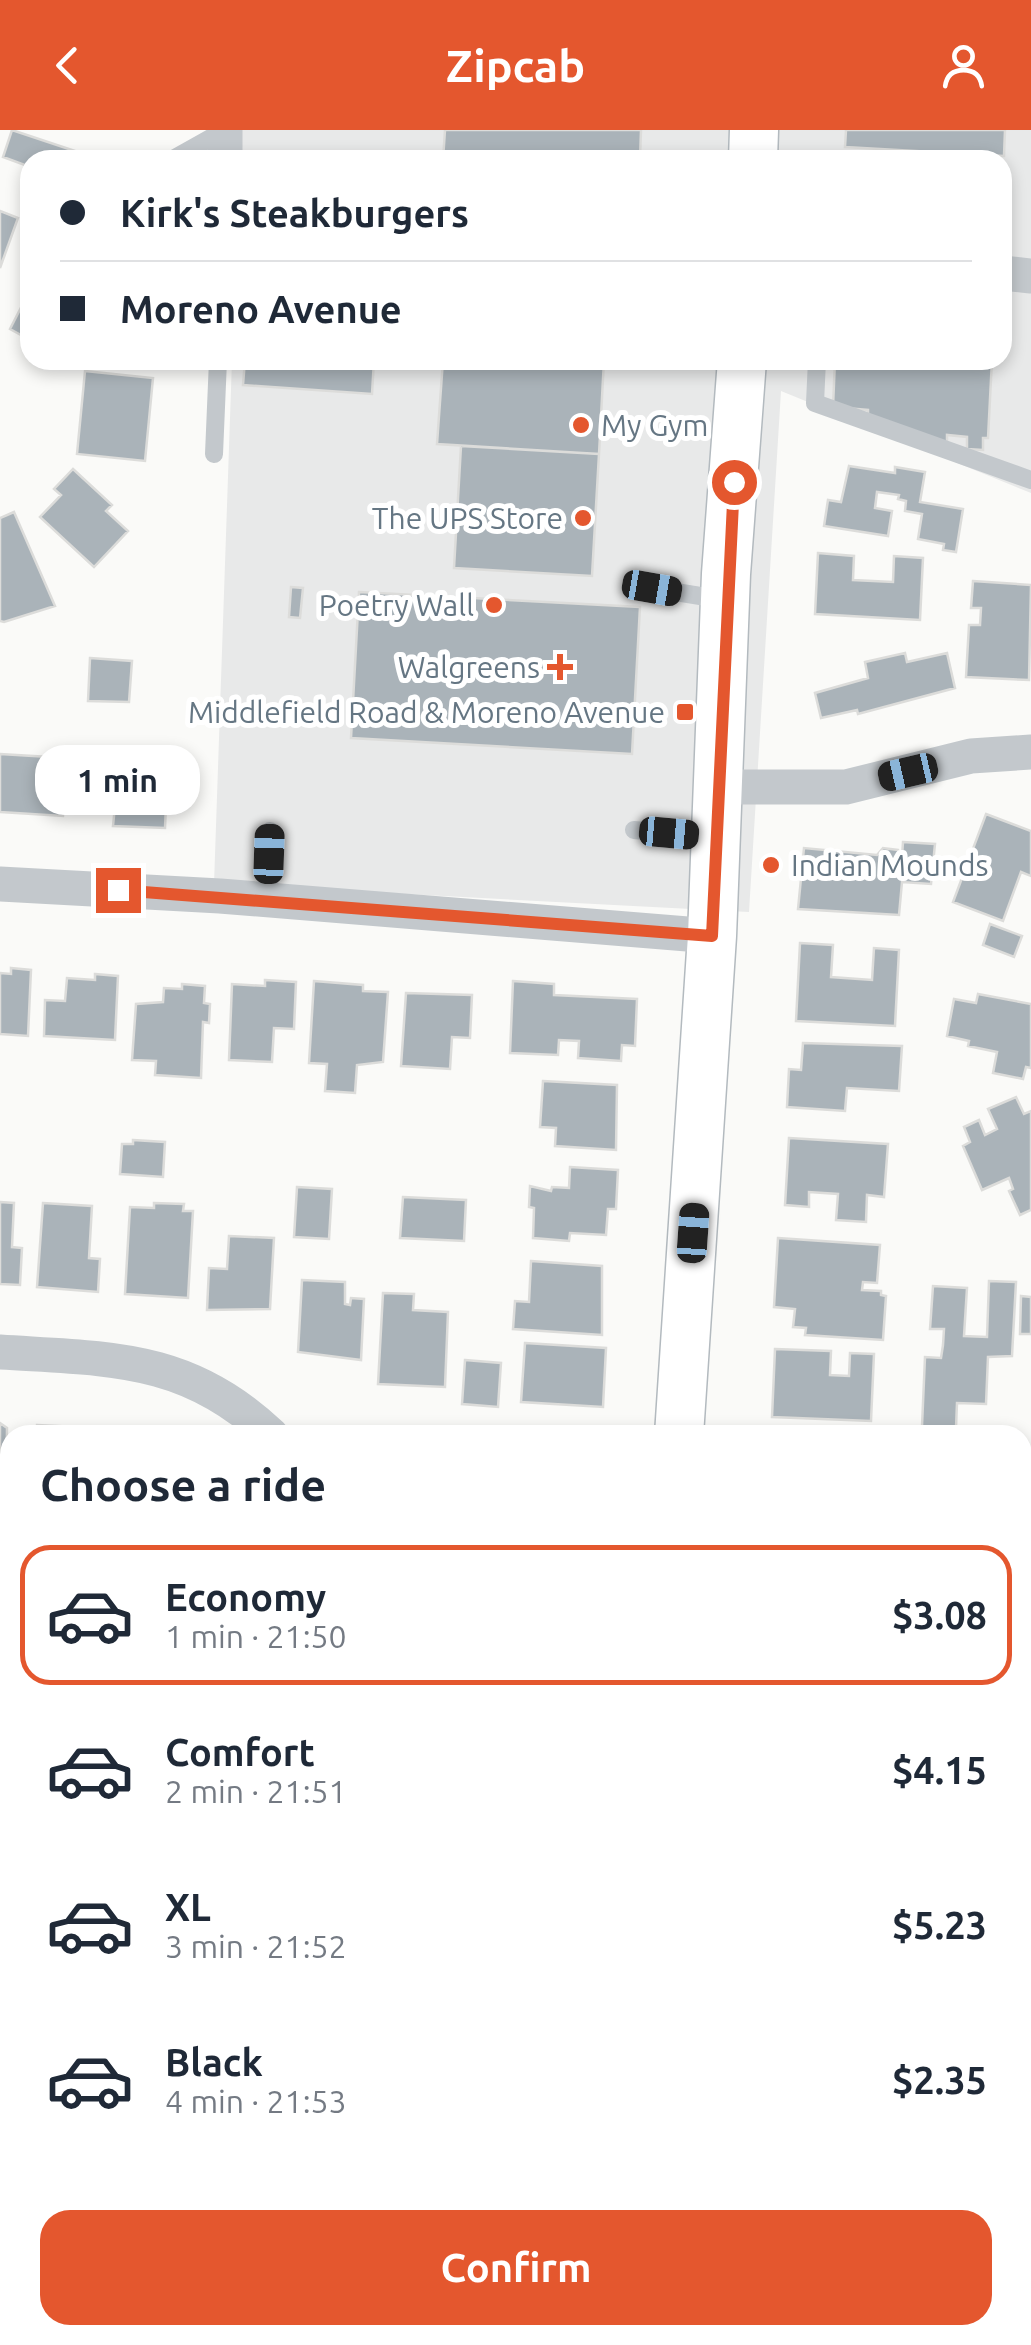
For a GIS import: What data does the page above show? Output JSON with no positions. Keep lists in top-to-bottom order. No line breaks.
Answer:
{"places":{"other":["My Gym","The UPS Store","Poetry Wall","Indian Mounds"],"health":["Walgreens"],"transit":["Middlefield Road & Moreno Avenue"]},"page":{"header":"Zipcab","banner":["Kirk's Steakburgers","Moreno Avenue"],"bubble":"1 min","heading":"Choose a ride","list":[{"name":"Economy","note":"1 min · 21:50","value":"$3.08"},{"name":"Comfort","note":"2 min · 21:51","value":"$4.15"},{"name":"XL","note":"3 min · 21:52","value":"$5.23"},{"name":"Black","note":"4 min · 21:53","value":"$2.35"}],"buttons":"Confirm"}}
